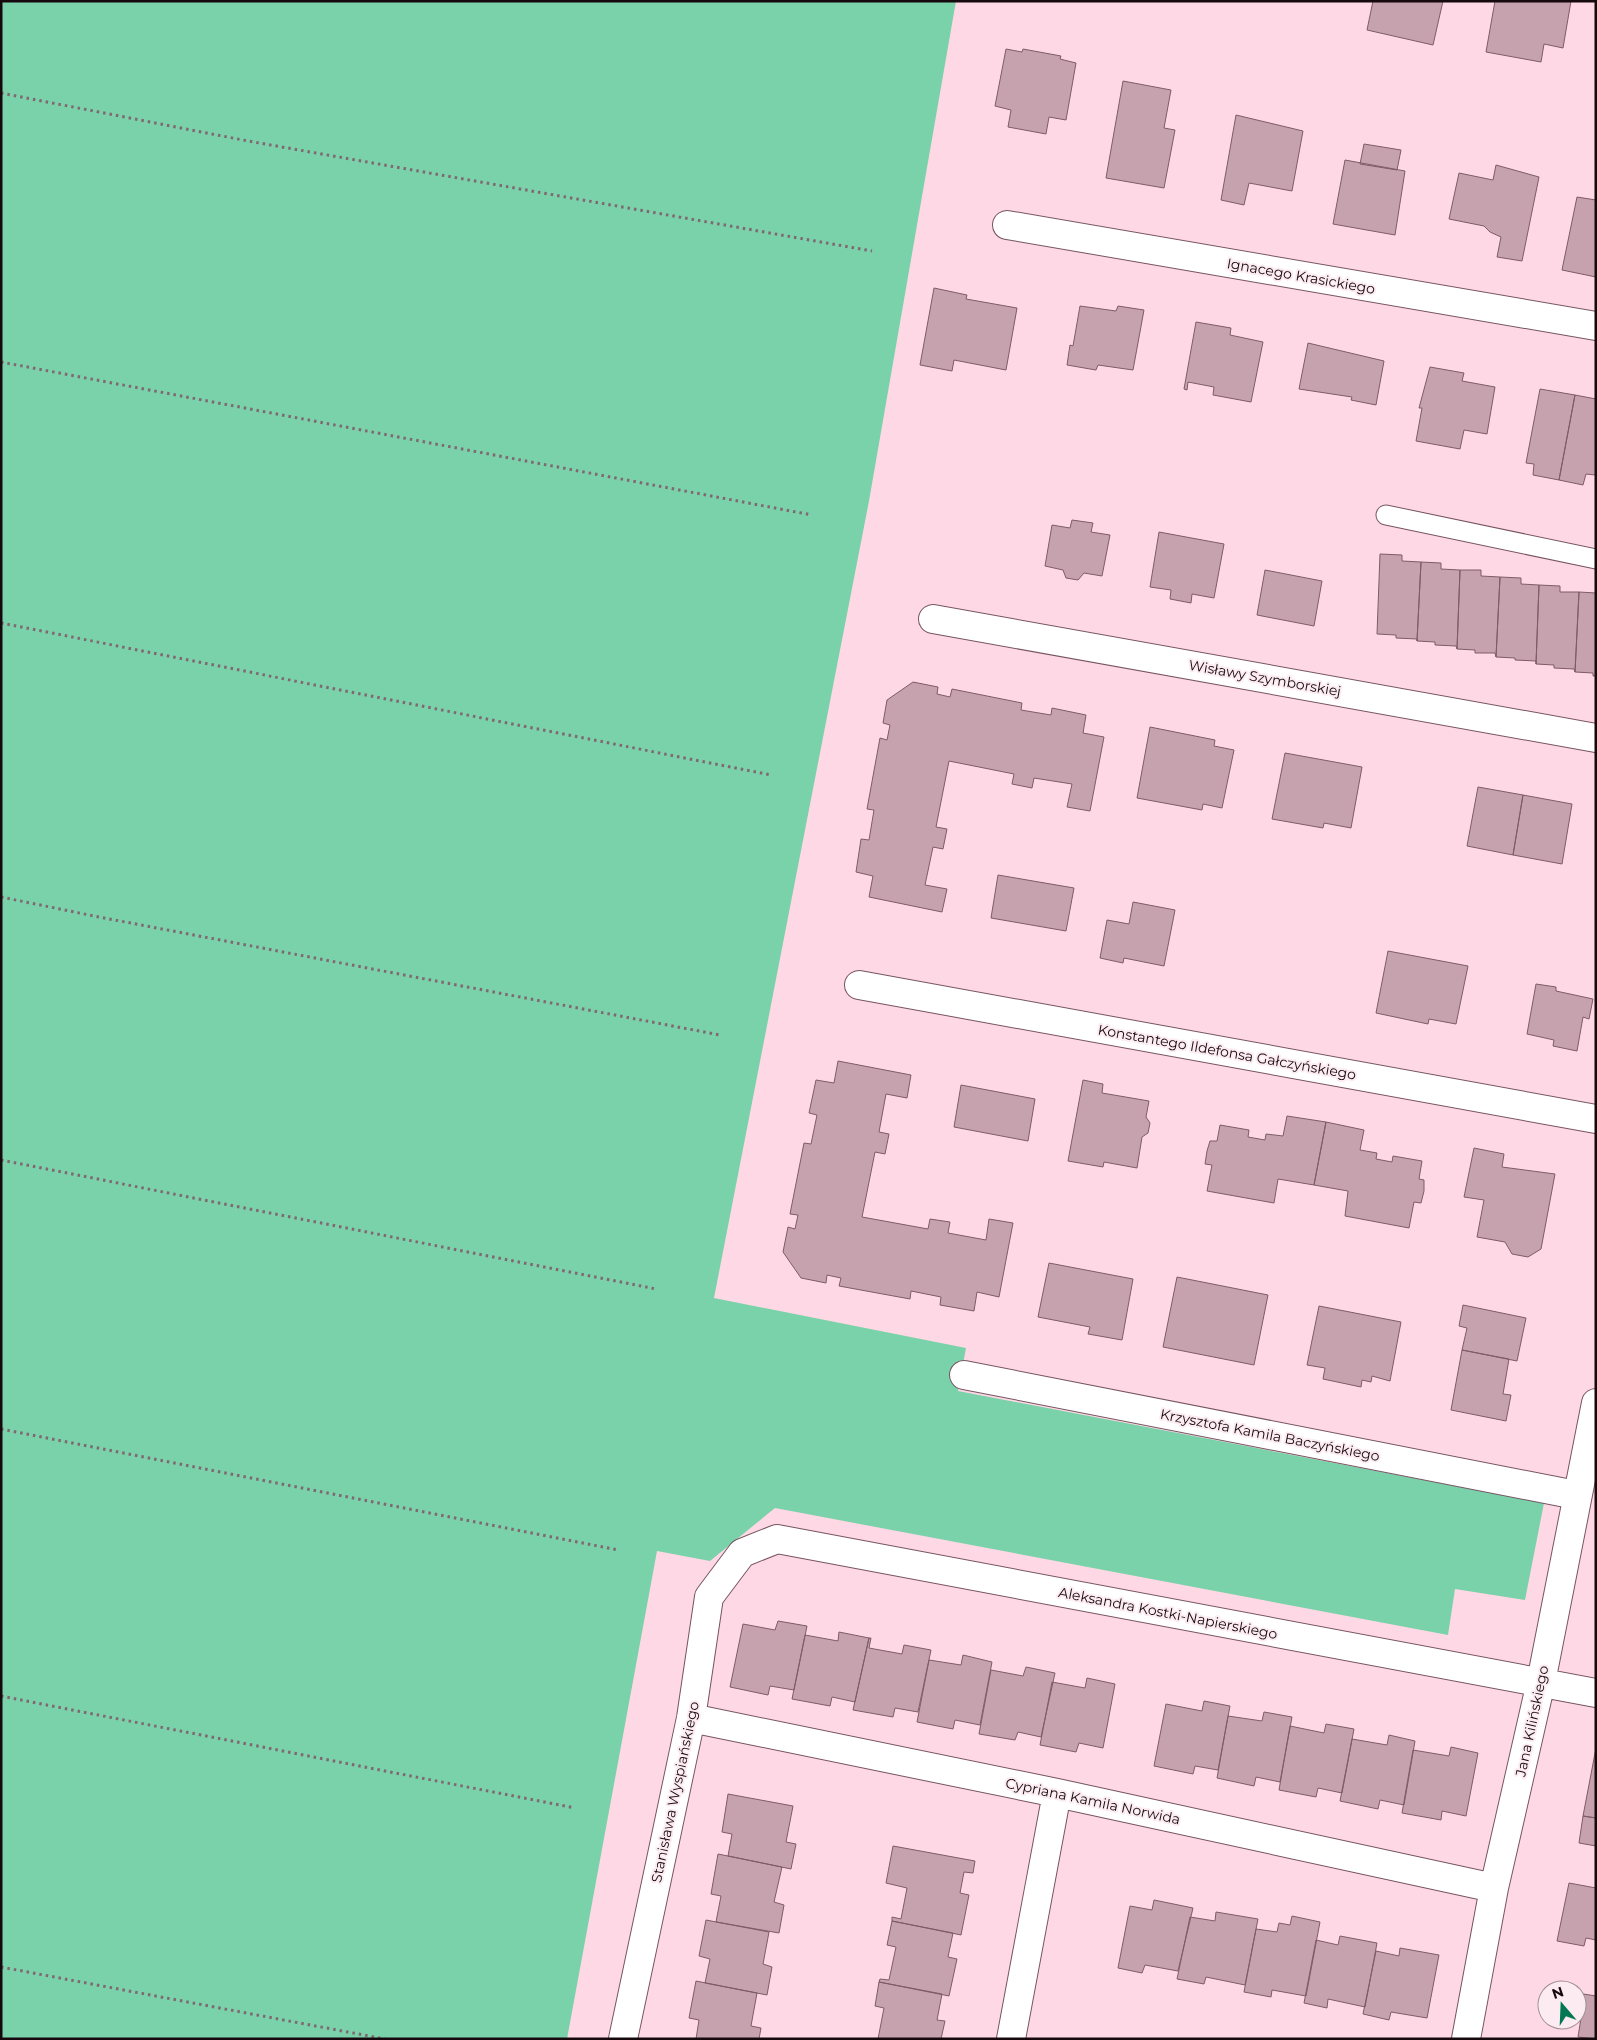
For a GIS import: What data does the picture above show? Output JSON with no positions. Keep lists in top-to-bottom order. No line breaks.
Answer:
{"streets":{"street":["Ignacego Krasickiego","Wisławy Szymborskiej","Konstantego Ildefonsa Gałczyńskiego","Krzysztofa Kamila Baczyńskiego","Aleksandra Kostki-Napierskiego","Jana Kilińskiego","Stanisława Wyspiańskiego","Cypriana Kamila Norwida"]},"crossings":[["Krzysztofa Kamila Baczyńskiego","Jana Kilińskiego"],["Aleksandra Kostki-Napierskiego","Jana Kilińskiego"],["Aleksandra Kostki-Napierskiego","Stanisława Wyspiańskiego"],["Jana Kilińskiego","Cypriana Kamila Norwida"],["Stanisława Wyspiańskiego","Cypriana Kamila Norwida"]],"north":"top"}
